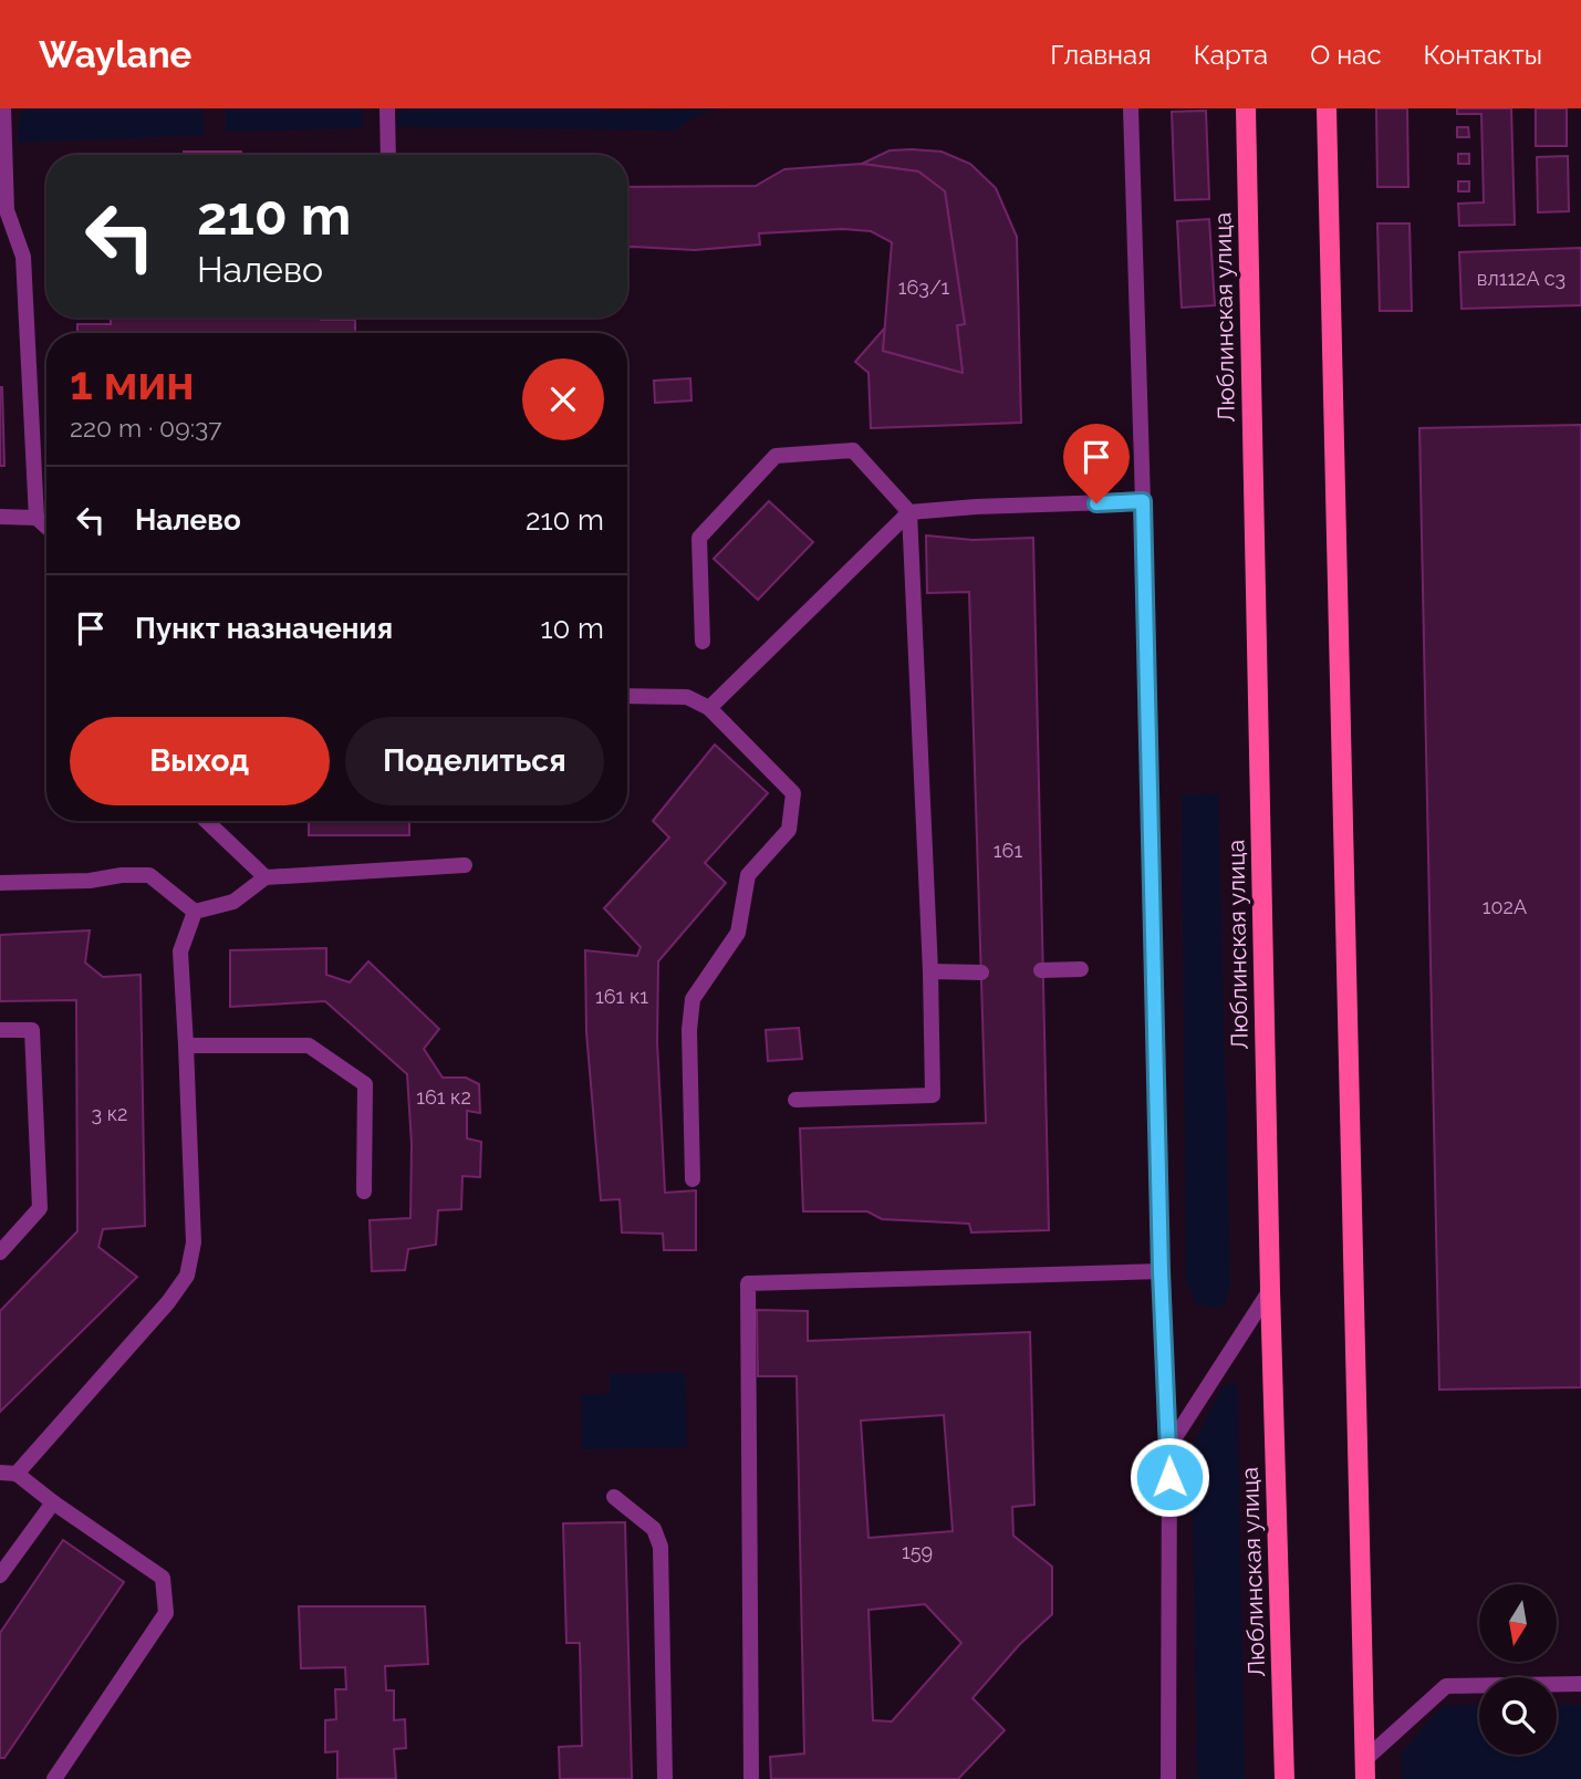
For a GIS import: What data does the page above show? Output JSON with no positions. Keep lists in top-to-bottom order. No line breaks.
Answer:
{"streets":{"main road":["Люблинская улица"]},"house_numbers":["вл112А с3","163/1","161","102А","161 к1","161 к2","3 к2","159"],"north":"bottom","page":{"header":"Waylane","nav":["Главная","Карта","О нас","Контакты"],"turn":["210 m","Налево"],"heading":["1 мин","220 m · 09:37"],"list":[{"name":"Налево","value":"210 m"},{"name":"Пункт назначения","value":"10 m"}],"buttons":["Выход","Поделиться"]}}
